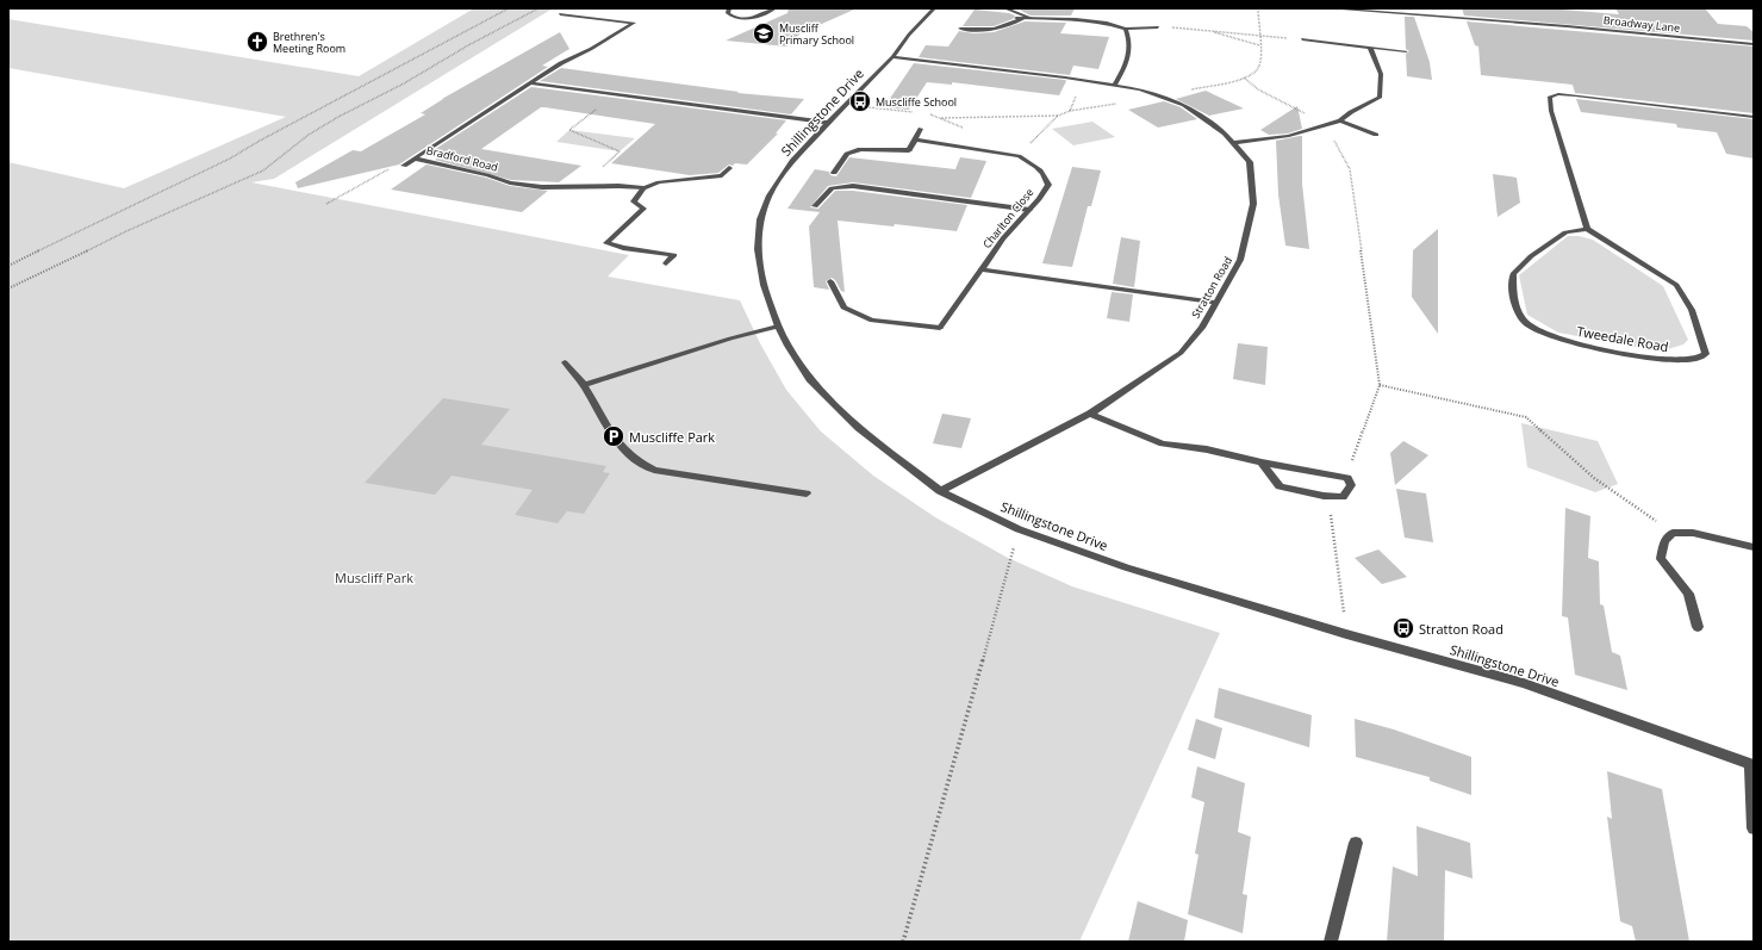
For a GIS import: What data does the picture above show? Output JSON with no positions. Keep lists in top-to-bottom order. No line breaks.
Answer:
{"streets":{"street":["Broadway Lane","Shillingstone Drive","Bradford Road","Charlton Close","Stratton Road","Tweedale Road"]},"crossings":[["Shillingstone Drive","Stratton Road"]],"parks":["Muscliff Park"],"places":{"school or university":["Muscliff Primary School"],"church":["Brethren's Meeting Room"],"bus stop":["Muscliffe School","Stratton Road"],"parking":["Muscliffe Park"]}}
